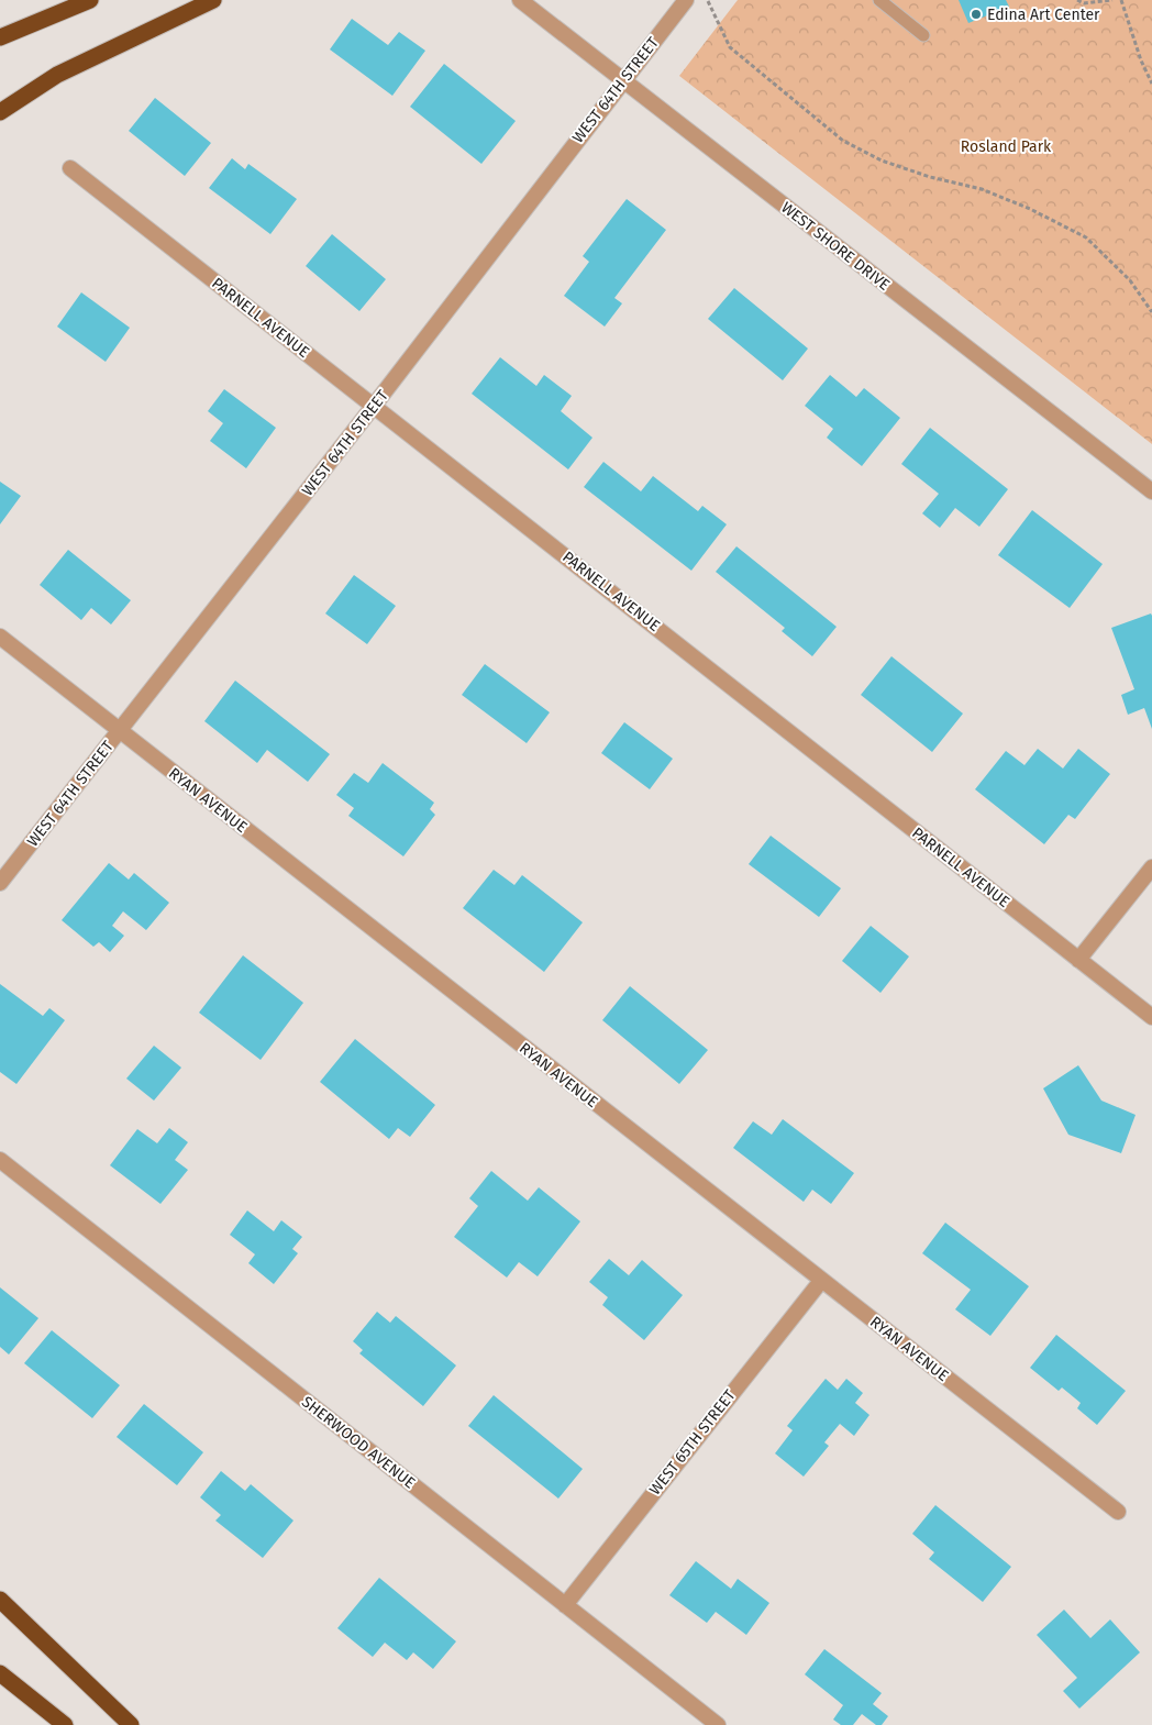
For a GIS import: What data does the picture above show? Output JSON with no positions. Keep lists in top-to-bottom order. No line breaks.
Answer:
{"streets":{"street":["WEST 64TH STREET","WEST SHORE DRIVE","PARNELL AVENUE","RYAN AVENUE","SHERWOOD AVENUE","WEST 65TH STREET"]},"crossings":[["WEST 64TH STREET","WEST SHORE DRIVE"],["WEST 64TH STREET","PARNELL AVENUE"],["WEST 64TH STREET","RYAN AVENUE"],["RYAN AVENUE","WEST 65TH STREET"],["SHERWOOD AVENUE","WEST 65TH STREET"]],"parks":["Rosland Park"],"places":["Edina Art Center"]}
